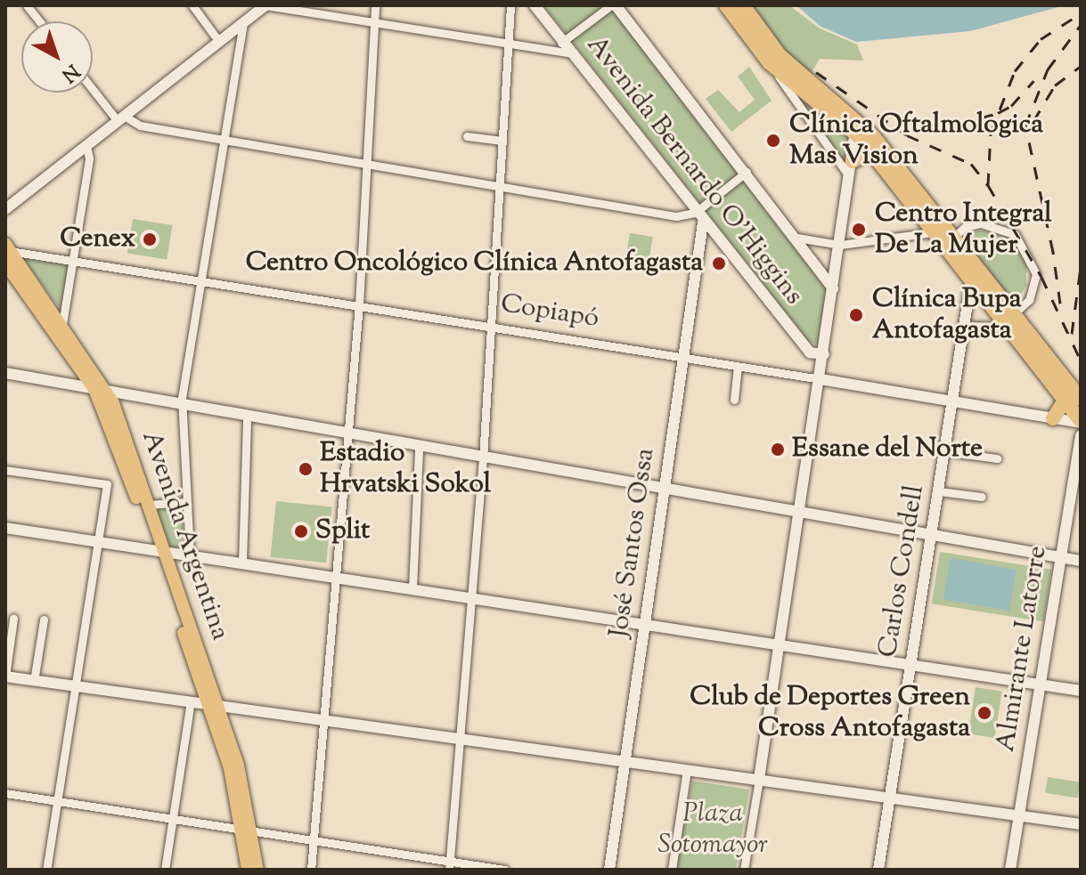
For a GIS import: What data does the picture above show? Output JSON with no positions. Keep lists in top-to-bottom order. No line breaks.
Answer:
{"streets":{"main road":["Avenida Argentina"],"street":["Avenida Bernardo O'Higgins","Copiapó","José Santos Ossa","Carlos Condell","Almirante Latorre"]},"crossings":[["Avenida Bernardo O'Higgins","José Santos Ossa"],["Copiapó","Avenida Argentina"],["Copiapó","José Santos Ossa"],["Copiapó","Carlos Condell"]],"parks":["Plaza Sotomayor"],"places":["Clínica Oftalmologica Mas Vision","Centro Integral De La Mujer","Cenex","Centro Oncológico Clínica Antofagasta","Clínica Bupa Antofagasta","Essane del Norte","Estadio Hrvatski Sokol","Split","Club de Deportes Green Cross Antofagasta"],"north":"bottom right"}
